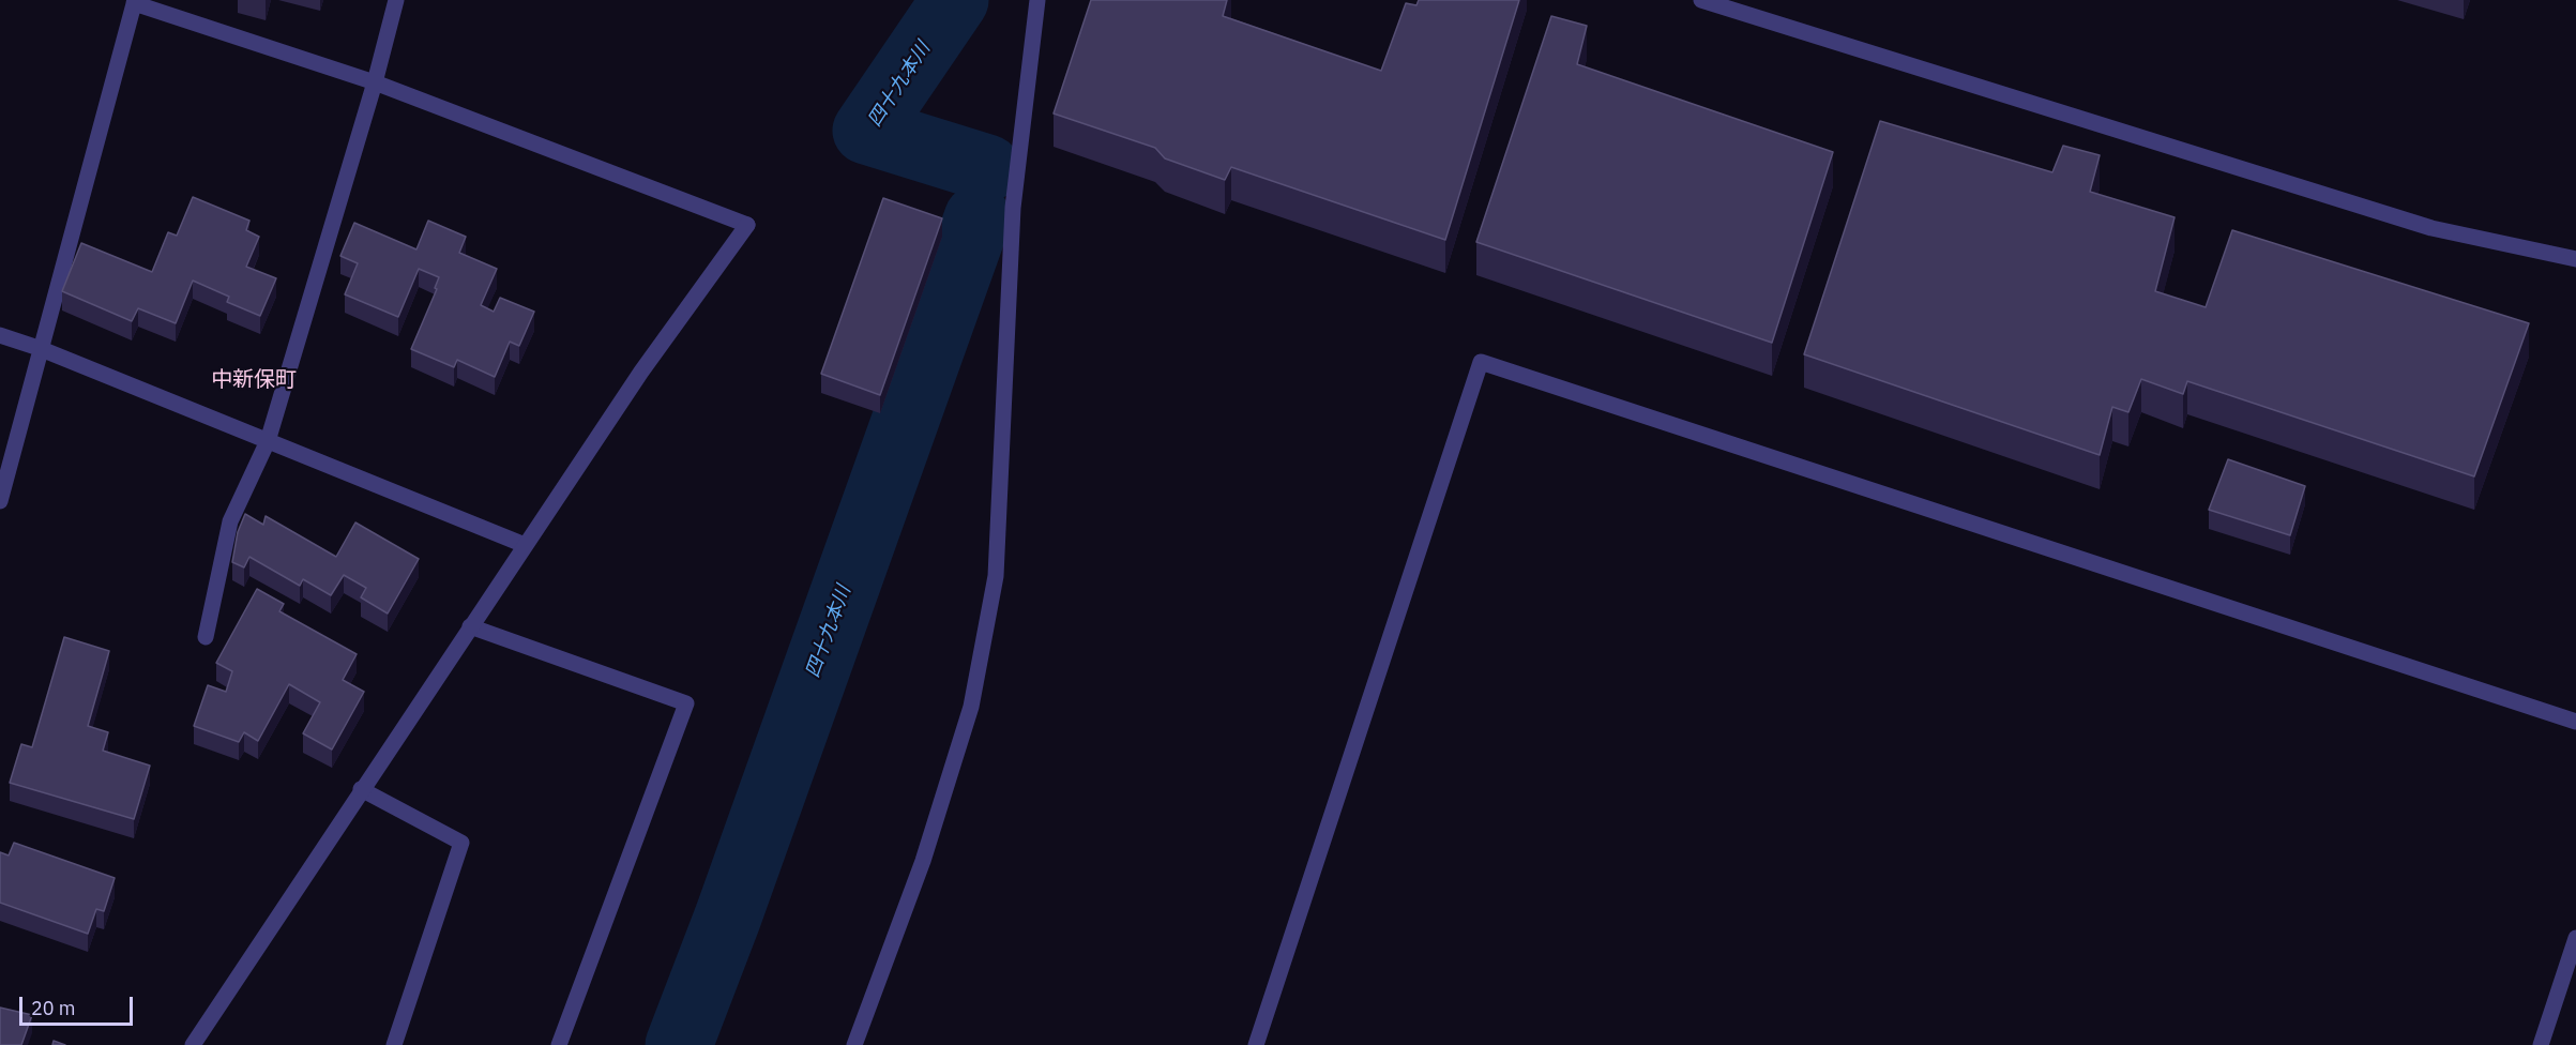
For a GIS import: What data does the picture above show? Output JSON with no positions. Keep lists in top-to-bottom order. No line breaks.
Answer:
{"districts":["中新保町"],"water":["四十九本川"],"scale_bar":"20 m"}
